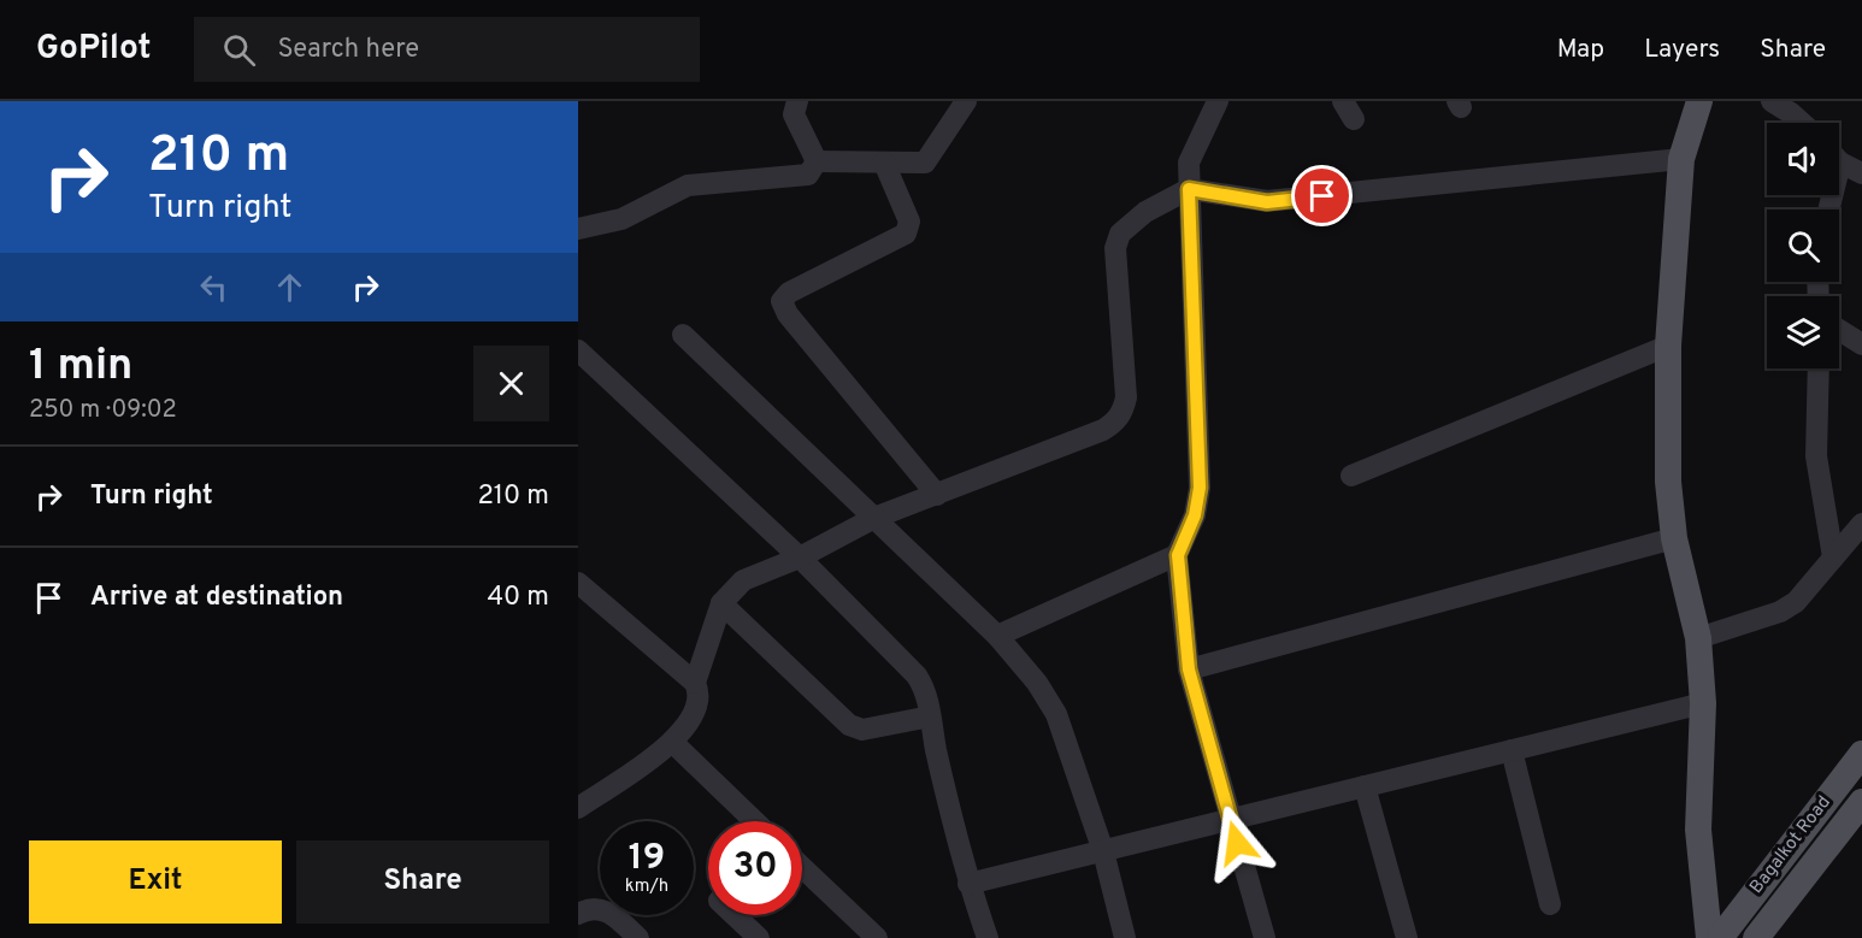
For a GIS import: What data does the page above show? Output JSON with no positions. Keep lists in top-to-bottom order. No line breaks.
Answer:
{"streets":{"main road":["Bagalkot Road"]},"page":{"header":"GoPilot","search":"Search here","nav":["Map","Layers","Share"],"turn":["210 m","Turn right"],"heading":["1 min","250 m · 09:02"],"list":[{"name":"Turn right","value":"210 m"},{"name":"Arrive at destination","value":"40 m"}],"speed":"19 km/h","limit":"30","buttons":["Exit","Share"]}}
